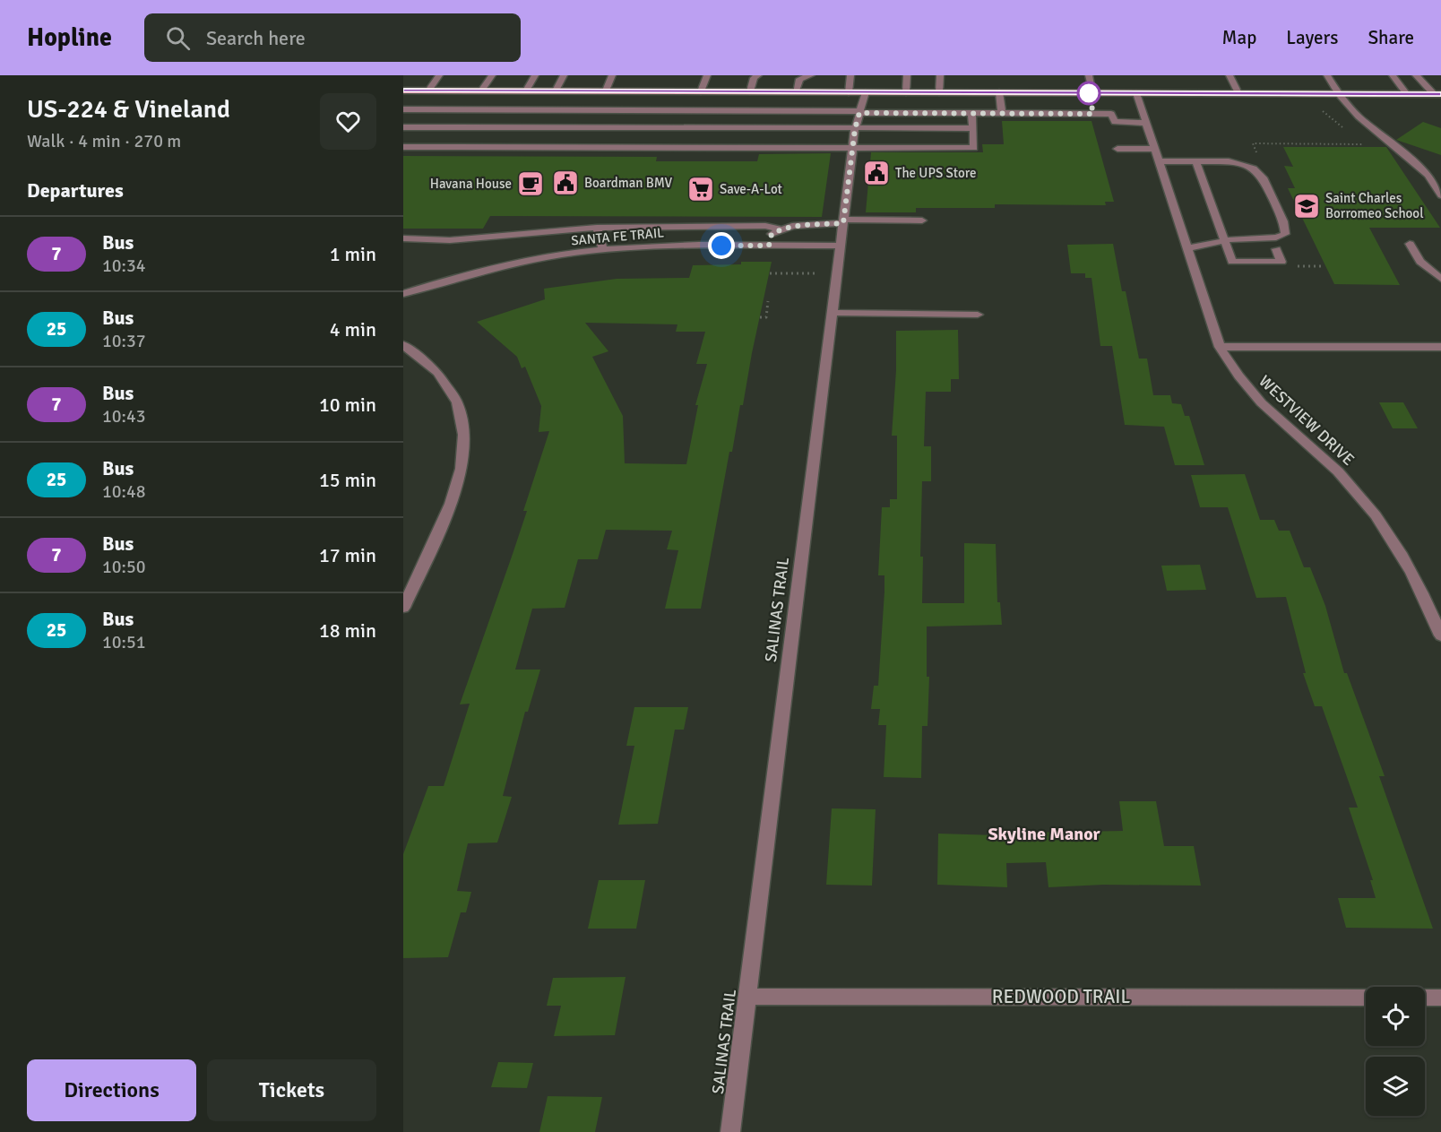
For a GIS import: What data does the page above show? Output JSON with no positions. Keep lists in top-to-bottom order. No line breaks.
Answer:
{"streets":{"street":["SANTA FE TRAIL","WESTVIEW DRIVE","SALINAS TRAIL","REDWOOD TRAIL"]},"crossings":[["SANTA FE TRAIL","SALINAS TRAIL"],["SALINAS TRAIL","REDWOOD TRAIL"]],"districts":["Skyline Manor"],"places":{"public building":["The UPS Store","Boardman BMV"],"cafe":["Havana House"],"supermarket":["Save-A-Lot"],"school or university":["Saint Charles Borromeo School"]},"lines":["bus line 7"],"page":{"header":"Hopline","search":"Search here","nav":["Map","Layers","Share"],"heading":[["US-224 & Vineland","Walk · 4 min · 270 m"],"Departures"],"list":[{"mark":"7","name":"Bus","note":"10:34","value":"1 min"},{"mark":"25","name":"Bus","note":"10:37","value":"4 min"},{"mark":"7","name":"Bus","note":"10:43","value":"10 min"},{"mark":"25","name":"Bus","note":"10:48","value":"15 min"},{"mark":"7","name":"Bus","note":"10:50","value":"17 min"},{"mark":"25","name":"Bus","note":"10:51","value":"18 min"}],"buttons":["Directions","Tickets"]}}
